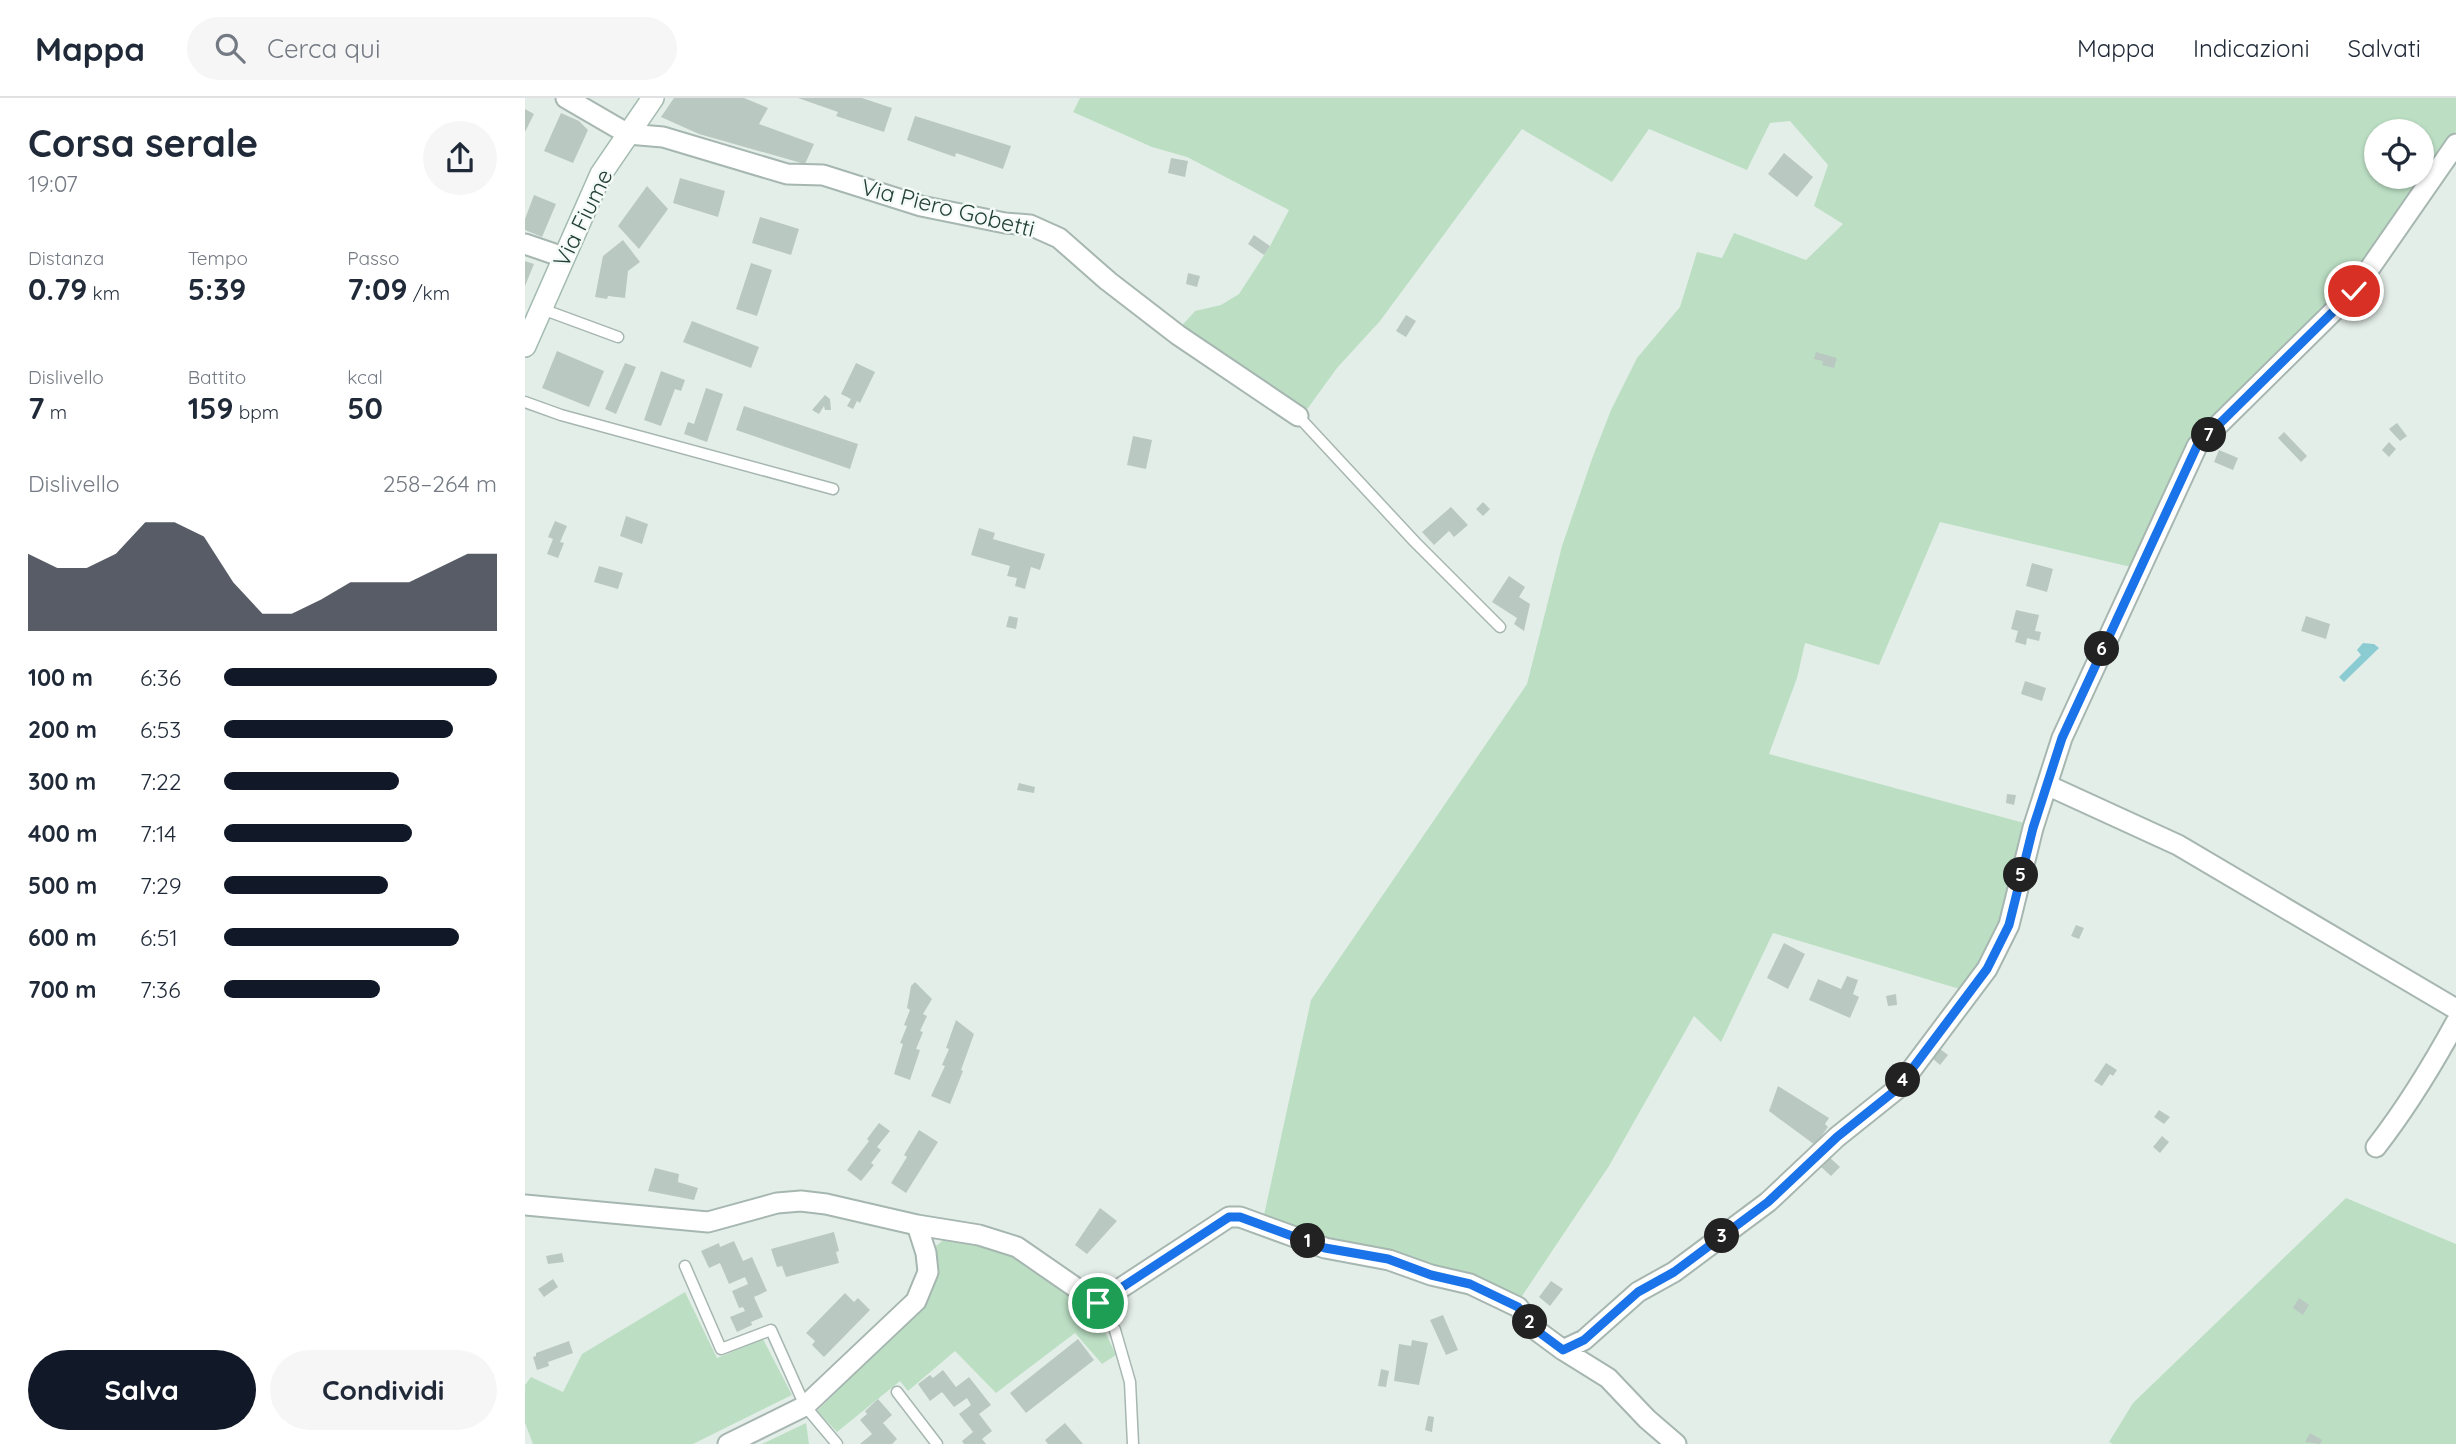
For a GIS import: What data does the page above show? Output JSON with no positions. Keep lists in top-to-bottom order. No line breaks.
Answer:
{"streets":{"street":["Via Piero Gobetti","Via Fiume"]},"crossings":[["Via Piero Gobetti","Via Fiume"]],"page":{"header":"Mappa","search":"Cerca qui","nav":["Mappa","Indicazioni","Salvati"],"heading":["Corsa serale","19:07"],"stats":[["Distanza","0.79 km"],["Tempo","5:39"],["Passo","7:09 /km"],["Dislivello","7 m"],["Battito","159 bpm"],["kcal","50"]],"pins":["7","6","5","4","3","1","2"],"chart":["Dislivello","258–264 m"],"list":[{"name":"100 m","note":"6:36"},{"name":"200 m","note":"6:53"},{"name":"300 m","note":"7:22"},{"name":"400 m","note":"7:14"},{"name":"500 m","note":"7:29"},{"name":"600 m","note":"6:51"},{"name":"700 m","note":"7:36"}],"buttons":["Salva","Condividi"]}}
